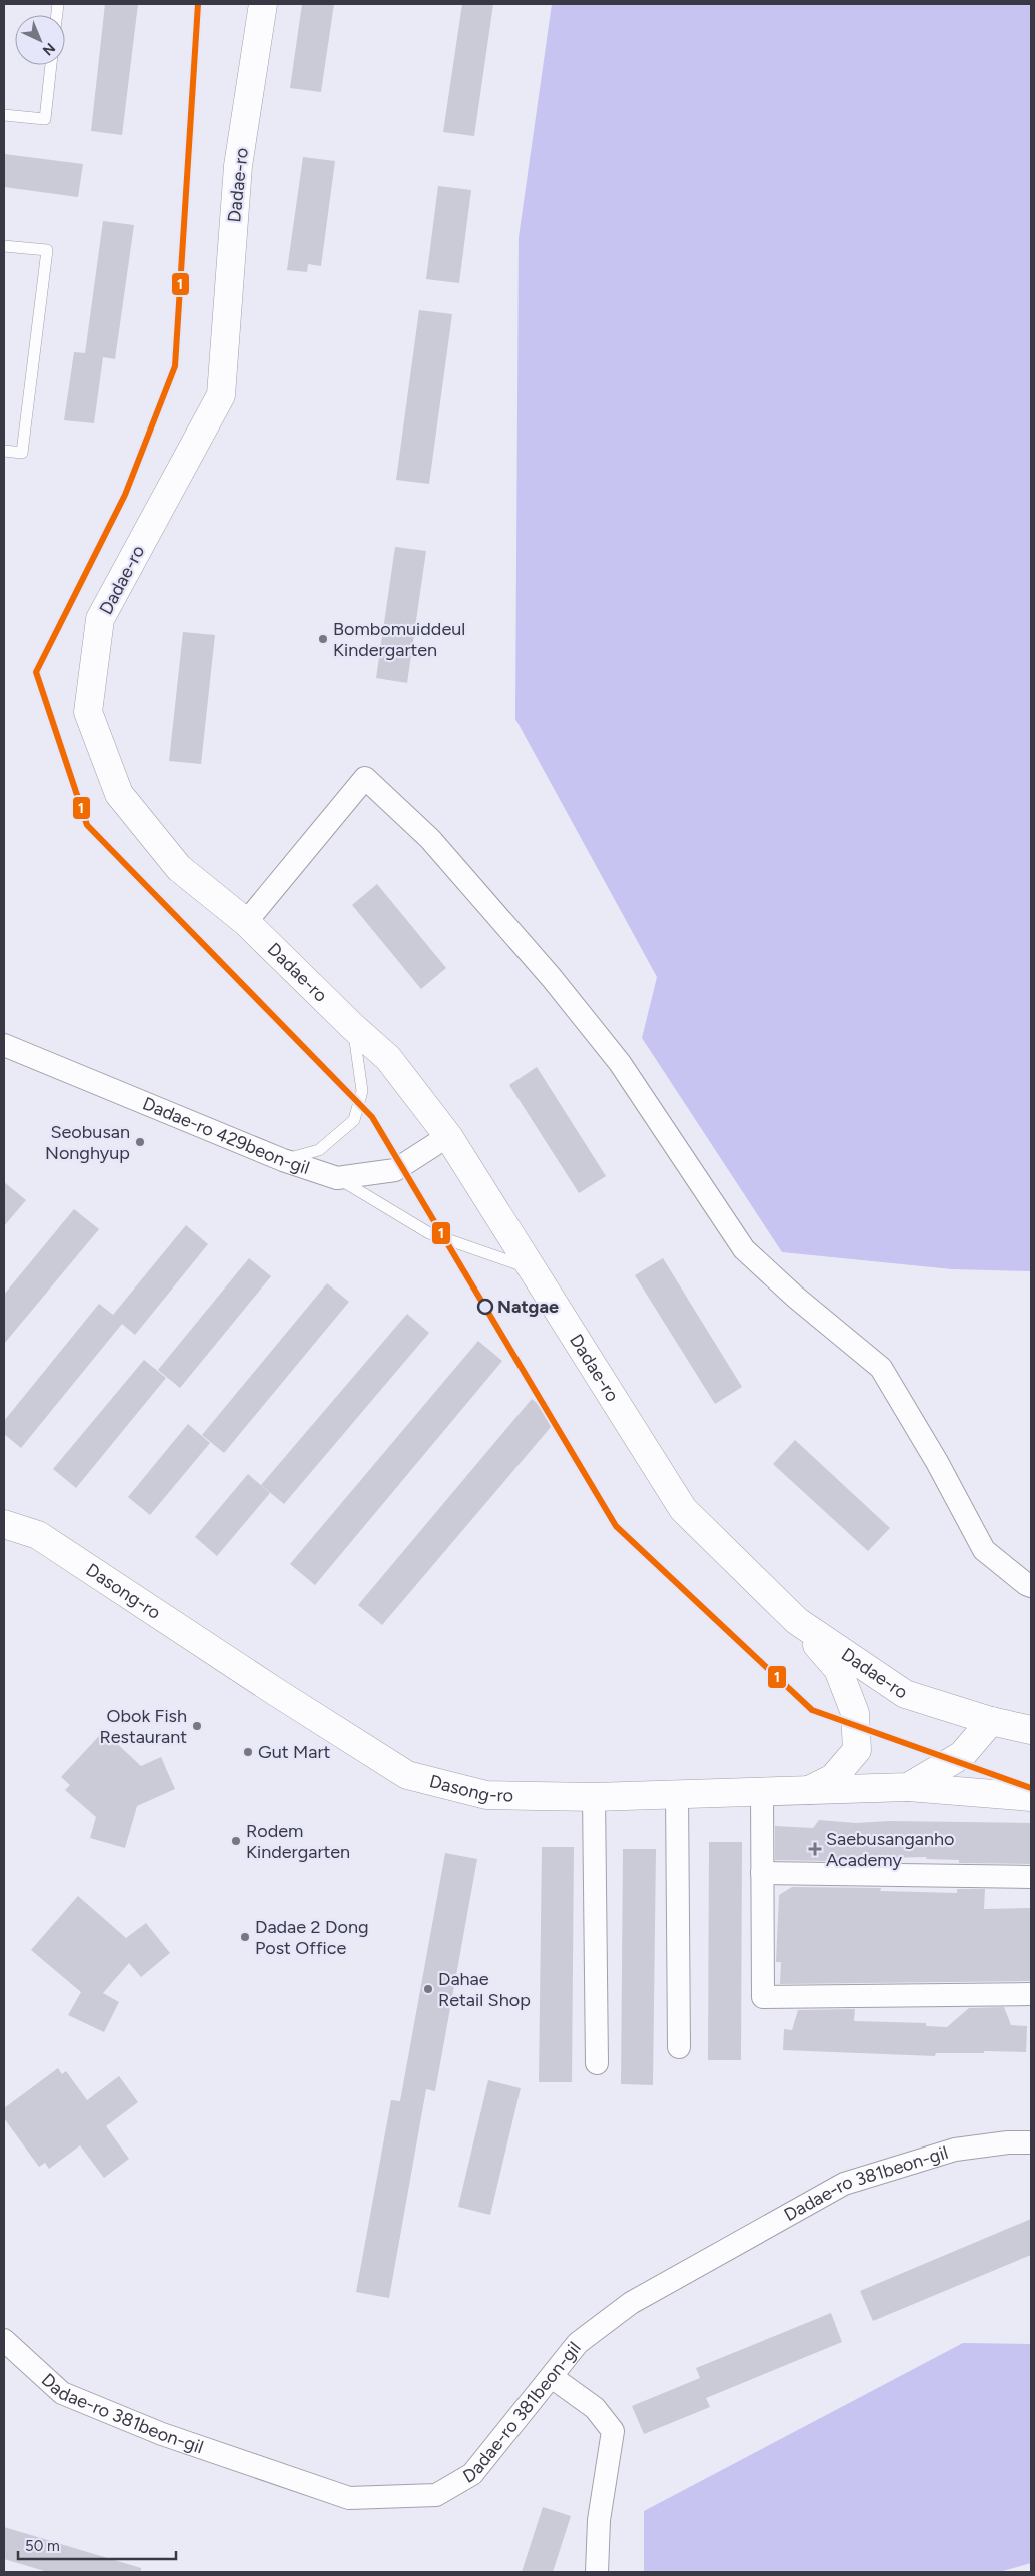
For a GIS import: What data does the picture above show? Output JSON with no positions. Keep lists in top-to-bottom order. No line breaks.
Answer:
{"streets":{"main road":["Dadae-ro","Dasong-ro"],"street":["Dadae-ro 429beon-gil","Dadae-ro 381beon-gil"]},"crossings":[["Dadae-ro","Dadae-ro 429beon-gil"],["Dadae-ro","Dasong-ro"]],"places":{"other":["Bombomuiddeul Kindergarten","Seobusan Nonghyup","Natgae","Obok Fish Restaurant","Gut Mart","Rodem Kindergarten","Dadae 2 Dong Post Office","Dahae Retail Shop"],"health":["Saebusanganho Academy"]},"lines":["transit line 1"],"scale_bar":"50 m","north":"bottom right"}
